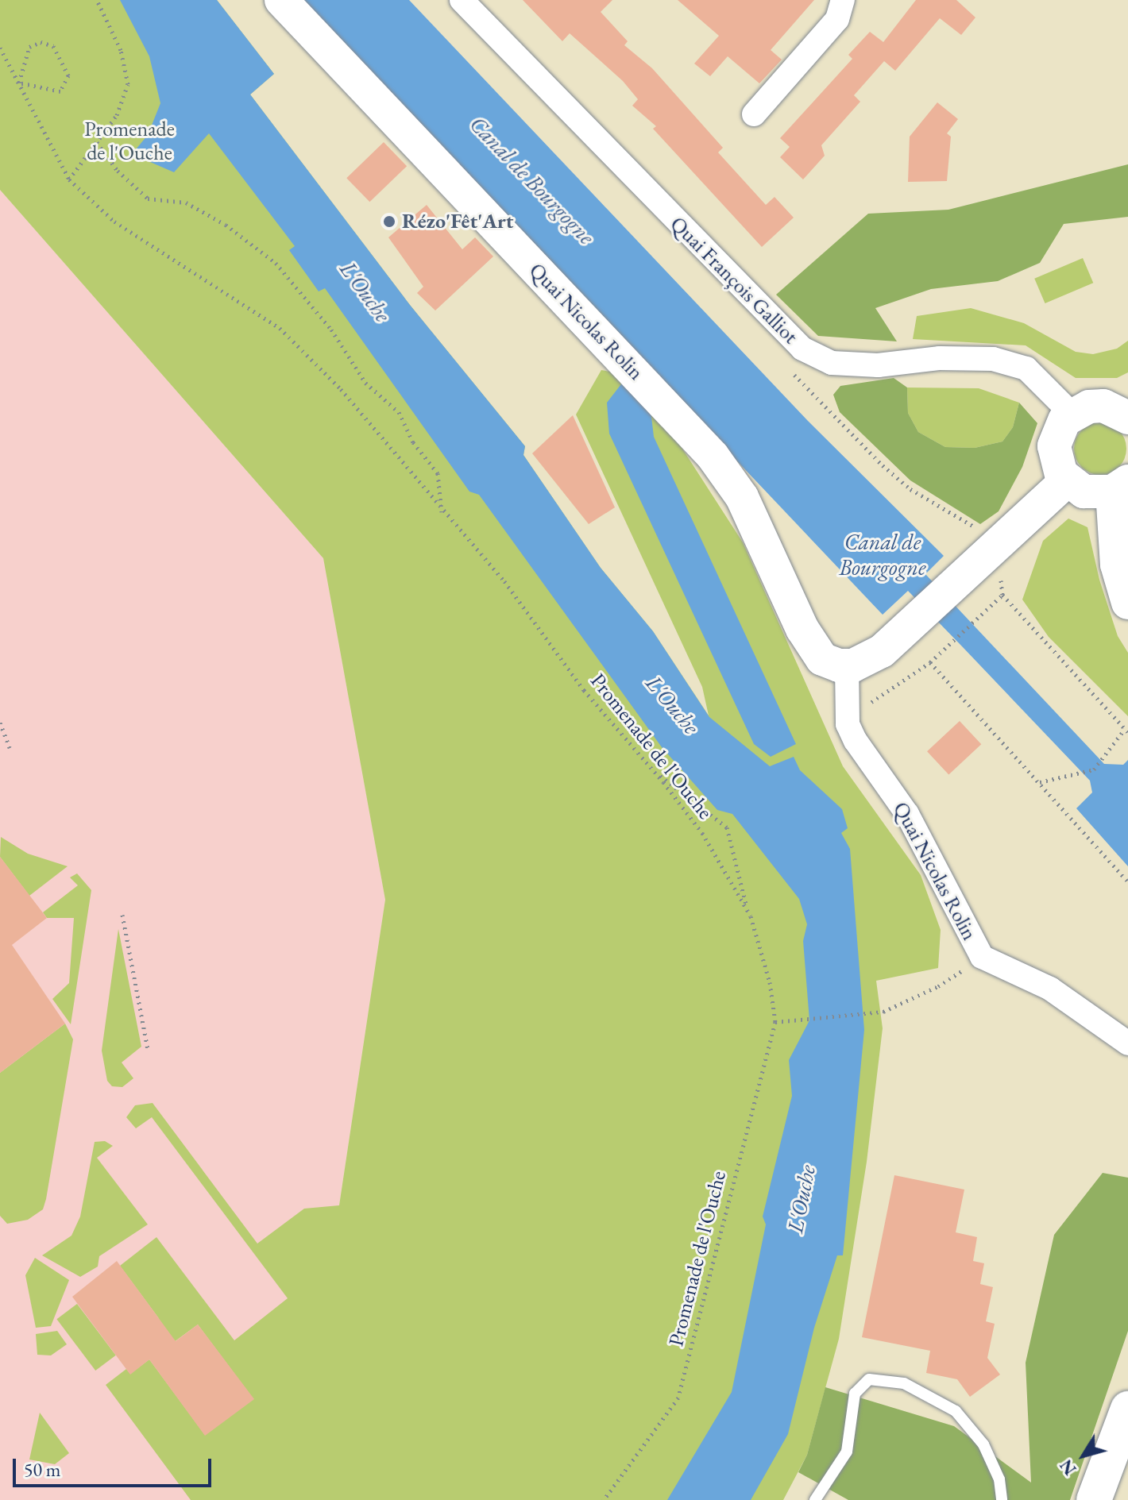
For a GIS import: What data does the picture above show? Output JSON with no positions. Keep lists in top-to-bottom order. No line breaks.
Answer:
{"streets":{"street":["Quai François Galliot","Quai Nicolas Rolin"],"path":["Promenade de l'Ouche"]},"water":["Canal de Bourgogne","L'Ouche"],"parks":["Promenade de l'Ouche"],"places":["Rézo'Fêt'Art"],"scale_bar":"50 m","north":"bottom left"}
